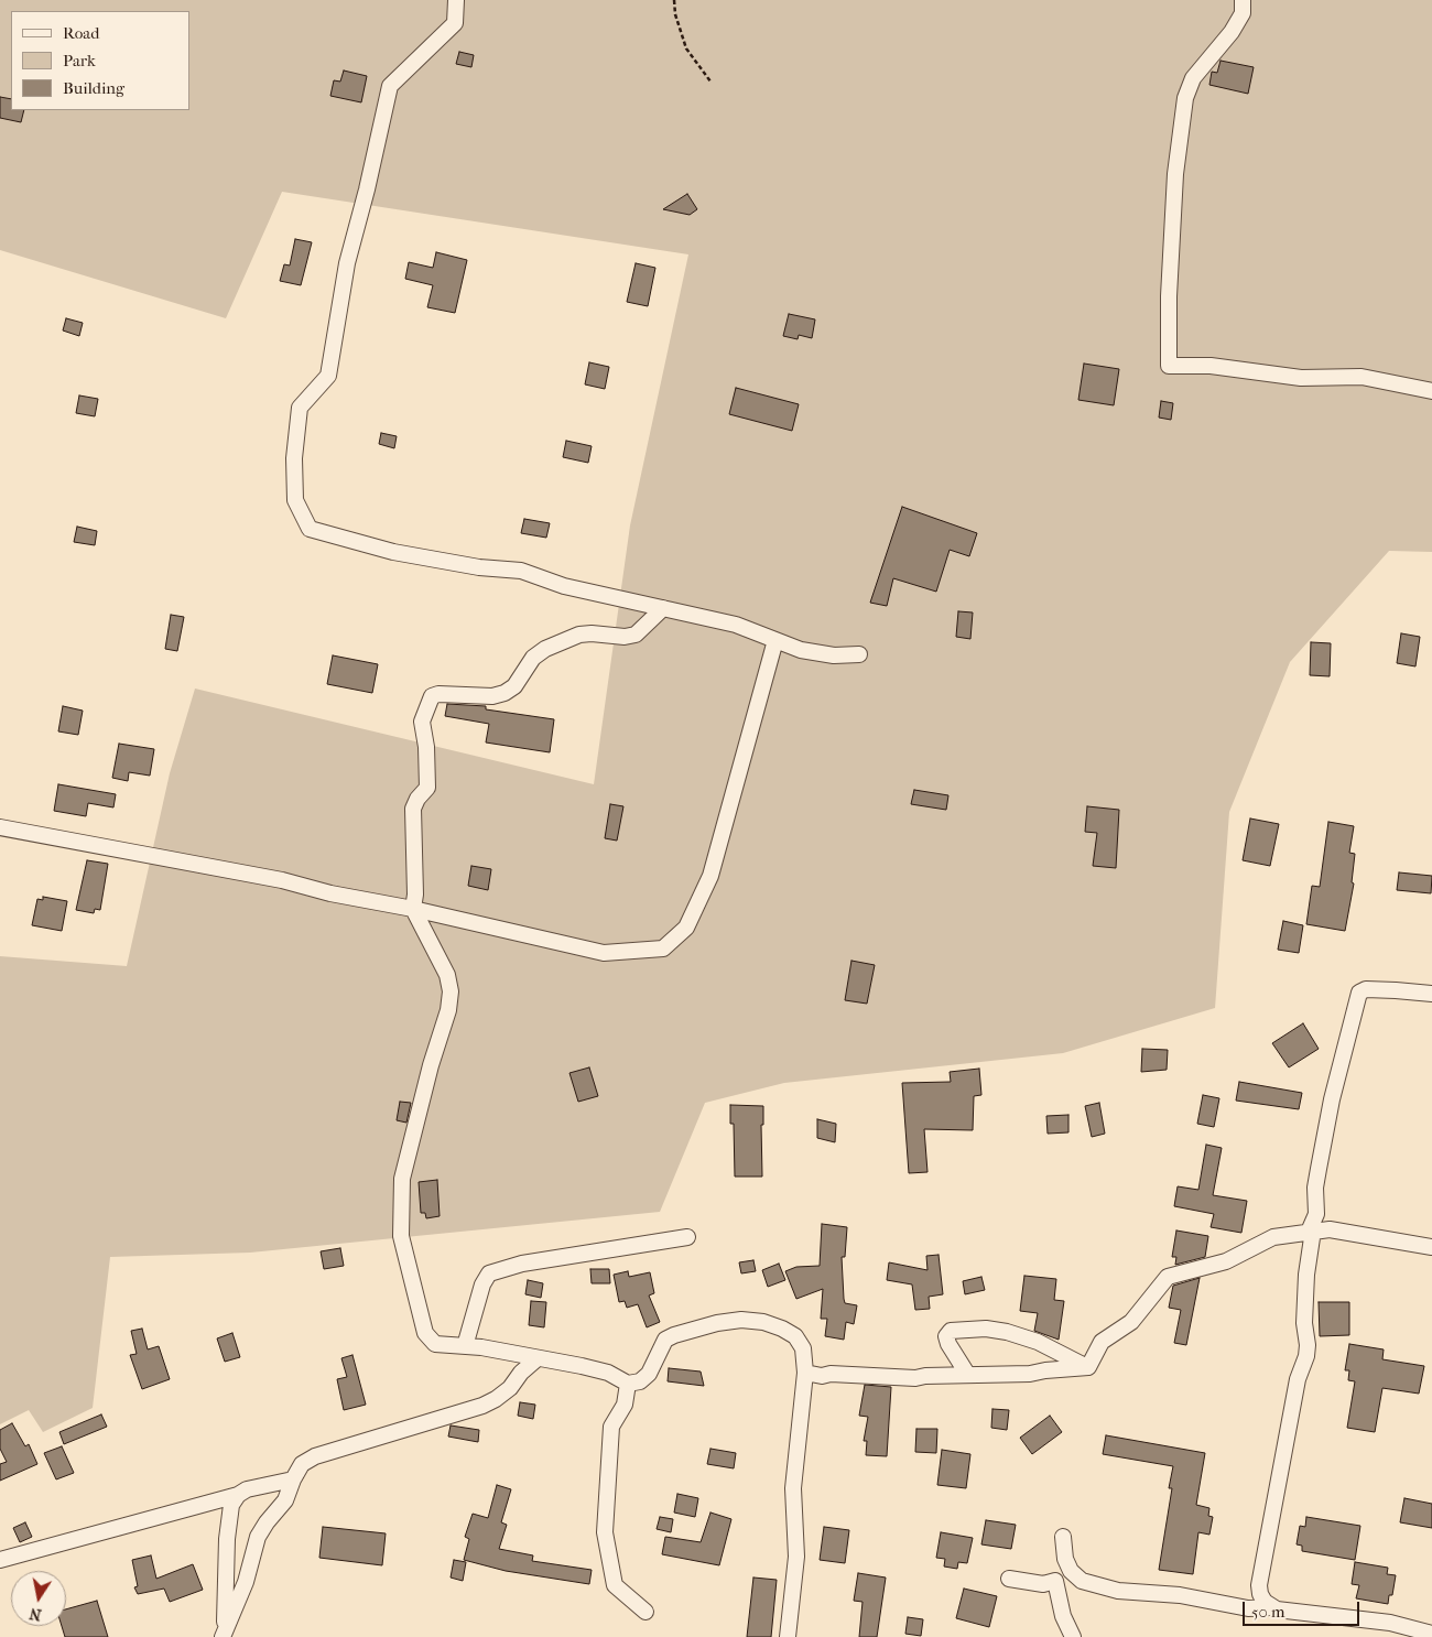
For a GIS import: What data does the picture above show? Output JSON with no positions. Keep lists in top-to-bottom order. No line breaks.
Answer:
{"legend":["Road","Park","Building"],"scale_bar":"50 m","north":"bottom"}
